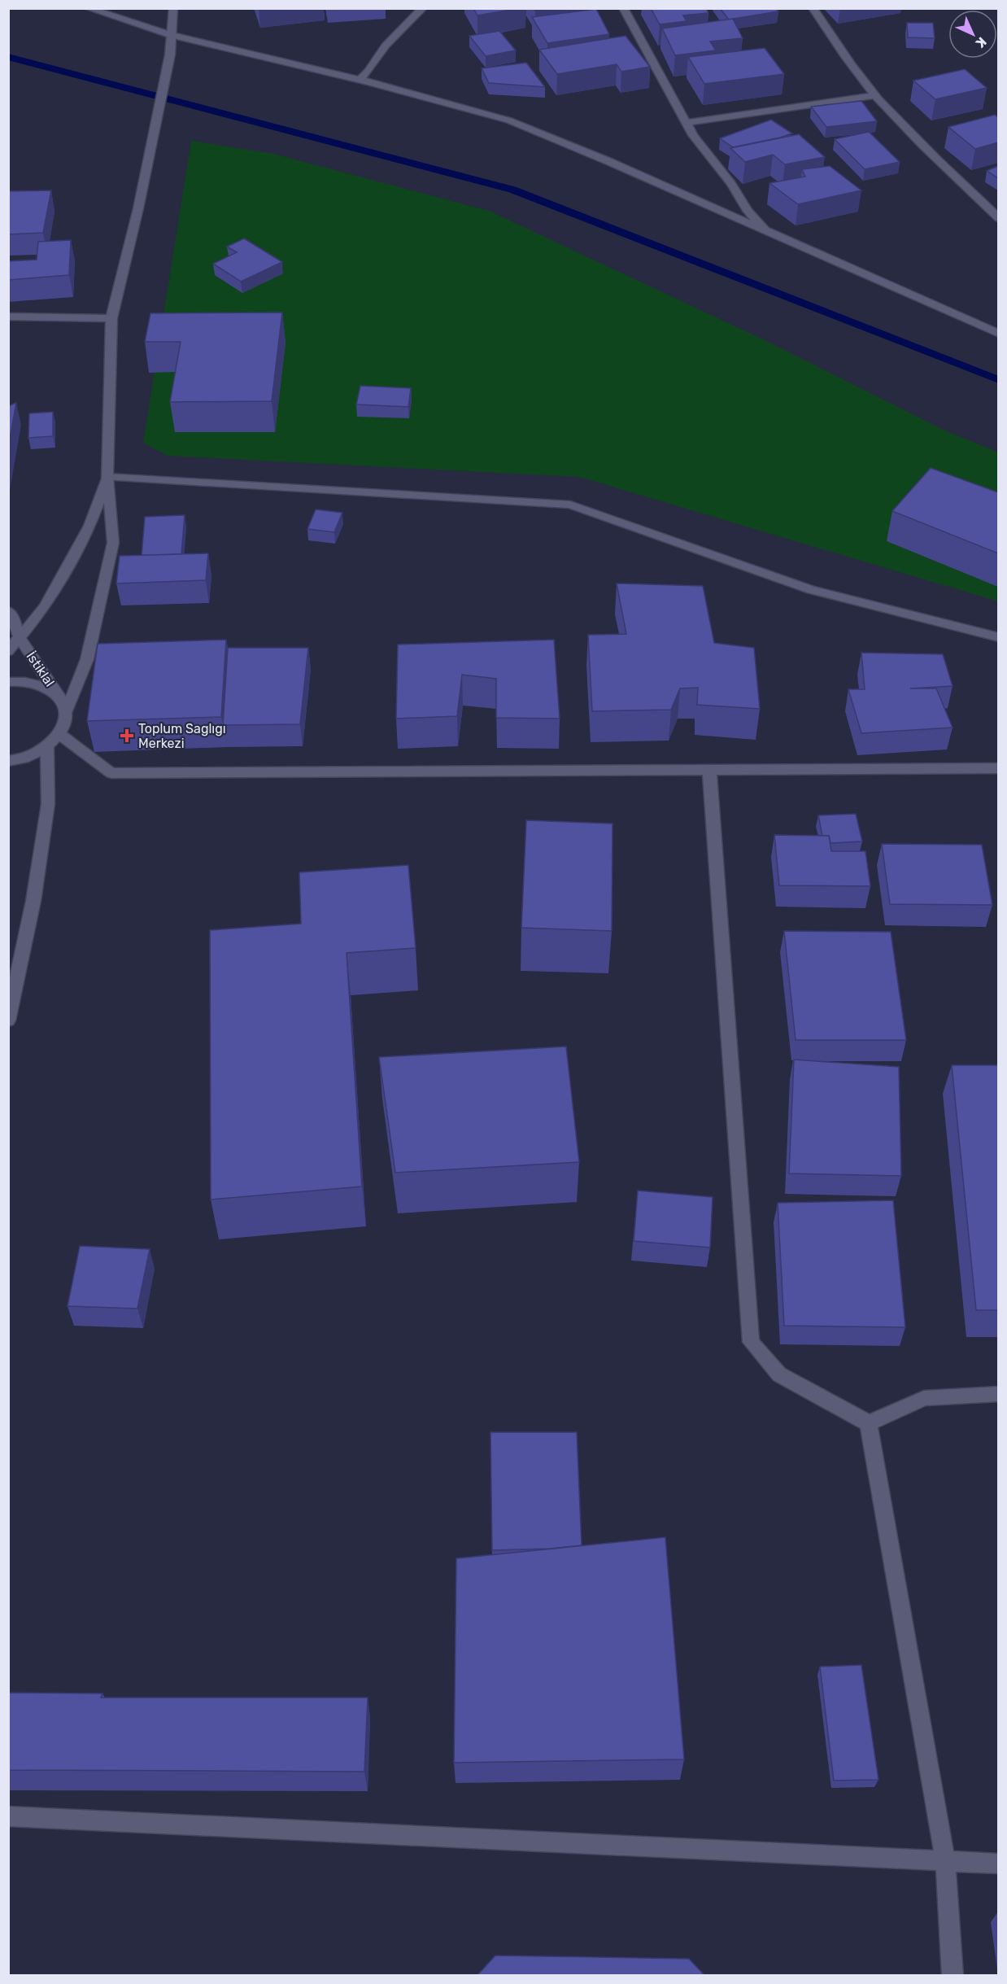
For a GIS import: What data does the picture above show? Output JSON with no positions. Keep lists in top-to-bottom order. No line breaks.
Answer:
{"streets":{"street":["İstiklal"]},"places":{"health":["Toplum Saglıgı Merkezi"]},"north":"bottom right"}
